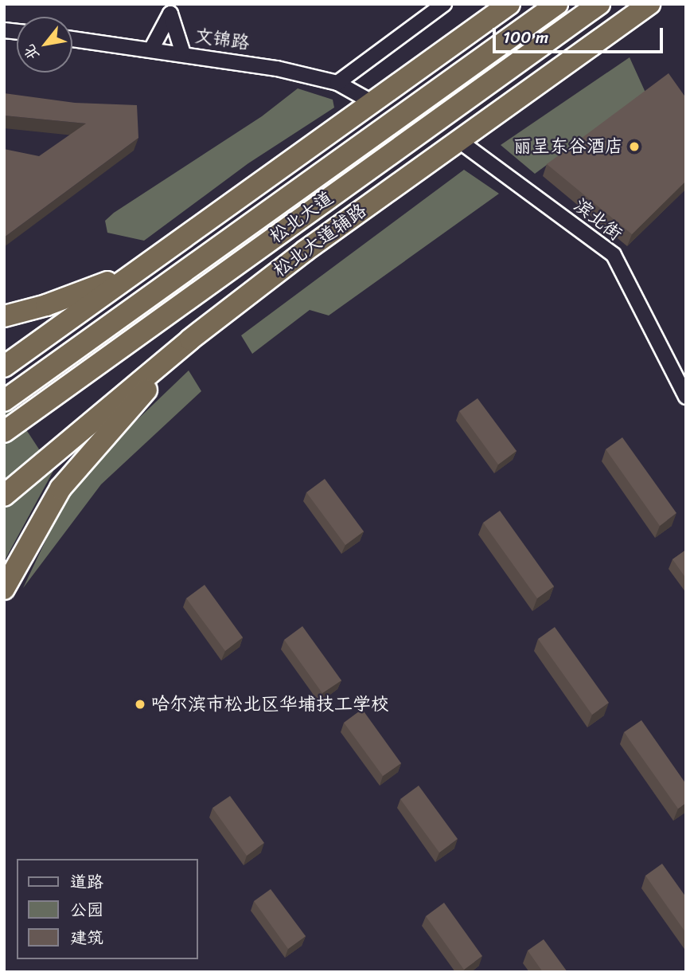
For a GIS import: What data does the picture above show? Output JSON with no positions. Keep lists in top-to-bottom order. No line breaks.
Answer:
{"streets":{"highway":["松北大道","松北大道辅路"],"street":["文锦路","滨北街"]},"crossings":[["滨北街","松北大道辅路"]],"places":["丽呈东谷酒店","哈尔滨市松北区华埔技工学校"],"legend":["道路","公园","建筑"],"scale_bar":"100 m","north":"bottom left"}
